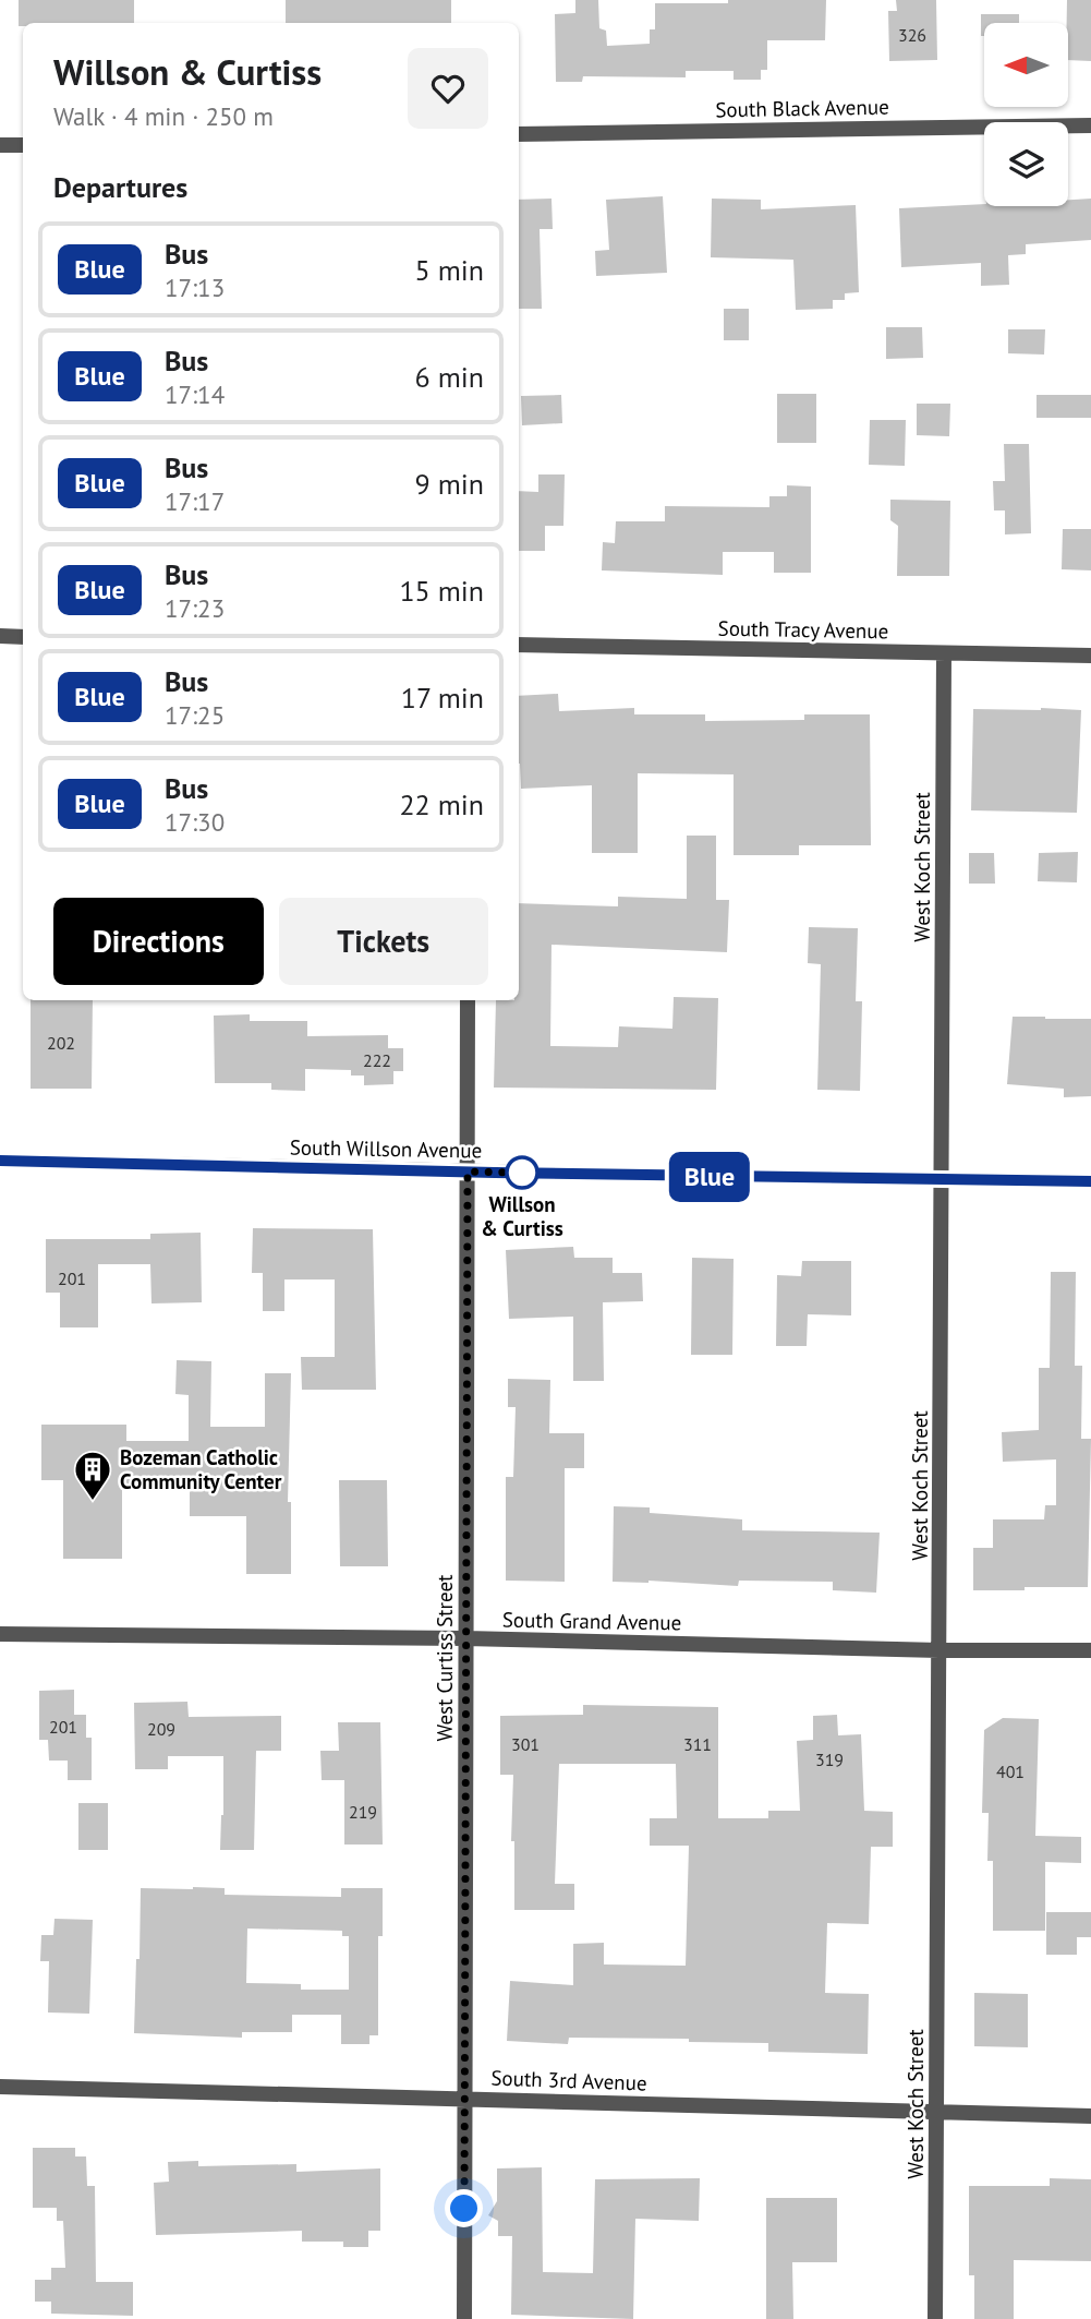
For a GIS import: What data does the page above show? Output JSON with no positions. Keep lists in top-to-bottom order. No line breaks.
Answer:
{"streets":{"main road":["South Willson Avenue"],"street":["South Black Avenue","South Tracy Avenue","West Koch Street","South Grand Avenue","West Curtiss Street","South 3rd Avenue"]},"crossings":[["South Tracy Avenue","West Koch Street"],["West Koch Street","South Willson Avenue"],["West Koch Street","South Grand Avenue"],["West Koch Street","South 3rd Avenue"],["South Willson Avenue","West Curtiss Street"],["South Grand Avenue","West Curtiss Street"],["West Curtiss Street","South 3rd Avenue"]],"places":{"other":["Willson & Curtiss"],"building":["Bozeman Catholic Community Center"]},"lines":["bus line Blue"],"house_numbers":["326","202","222","201","201","209","301","311","319","401","219"],"north":"left","page":{"on_map":"Blue","heading":[["Willson & Curtiss","Walk · 4 min · 250 m"],"Departures"],"list":[{"mark":"Blue","name":"Bus","note":"17:13","value":"5 min"},{"mark":"Blue","name":"Bus","note":"17:14","value":"6 min"},{"mark":"Blue","name":"Bus","note":"17:17","value":"9 min"},{"mark":"Blue","name":"Bus","note":"17:23","value":"15 min"},{"mark":"Blue","name":"Bus","note":"17:25","value":"17 min"},{"mark":"Blue","name":"Bus","note":"17:30","value":"22 min"}],"buttons":["Directions","Tickets"]}}
